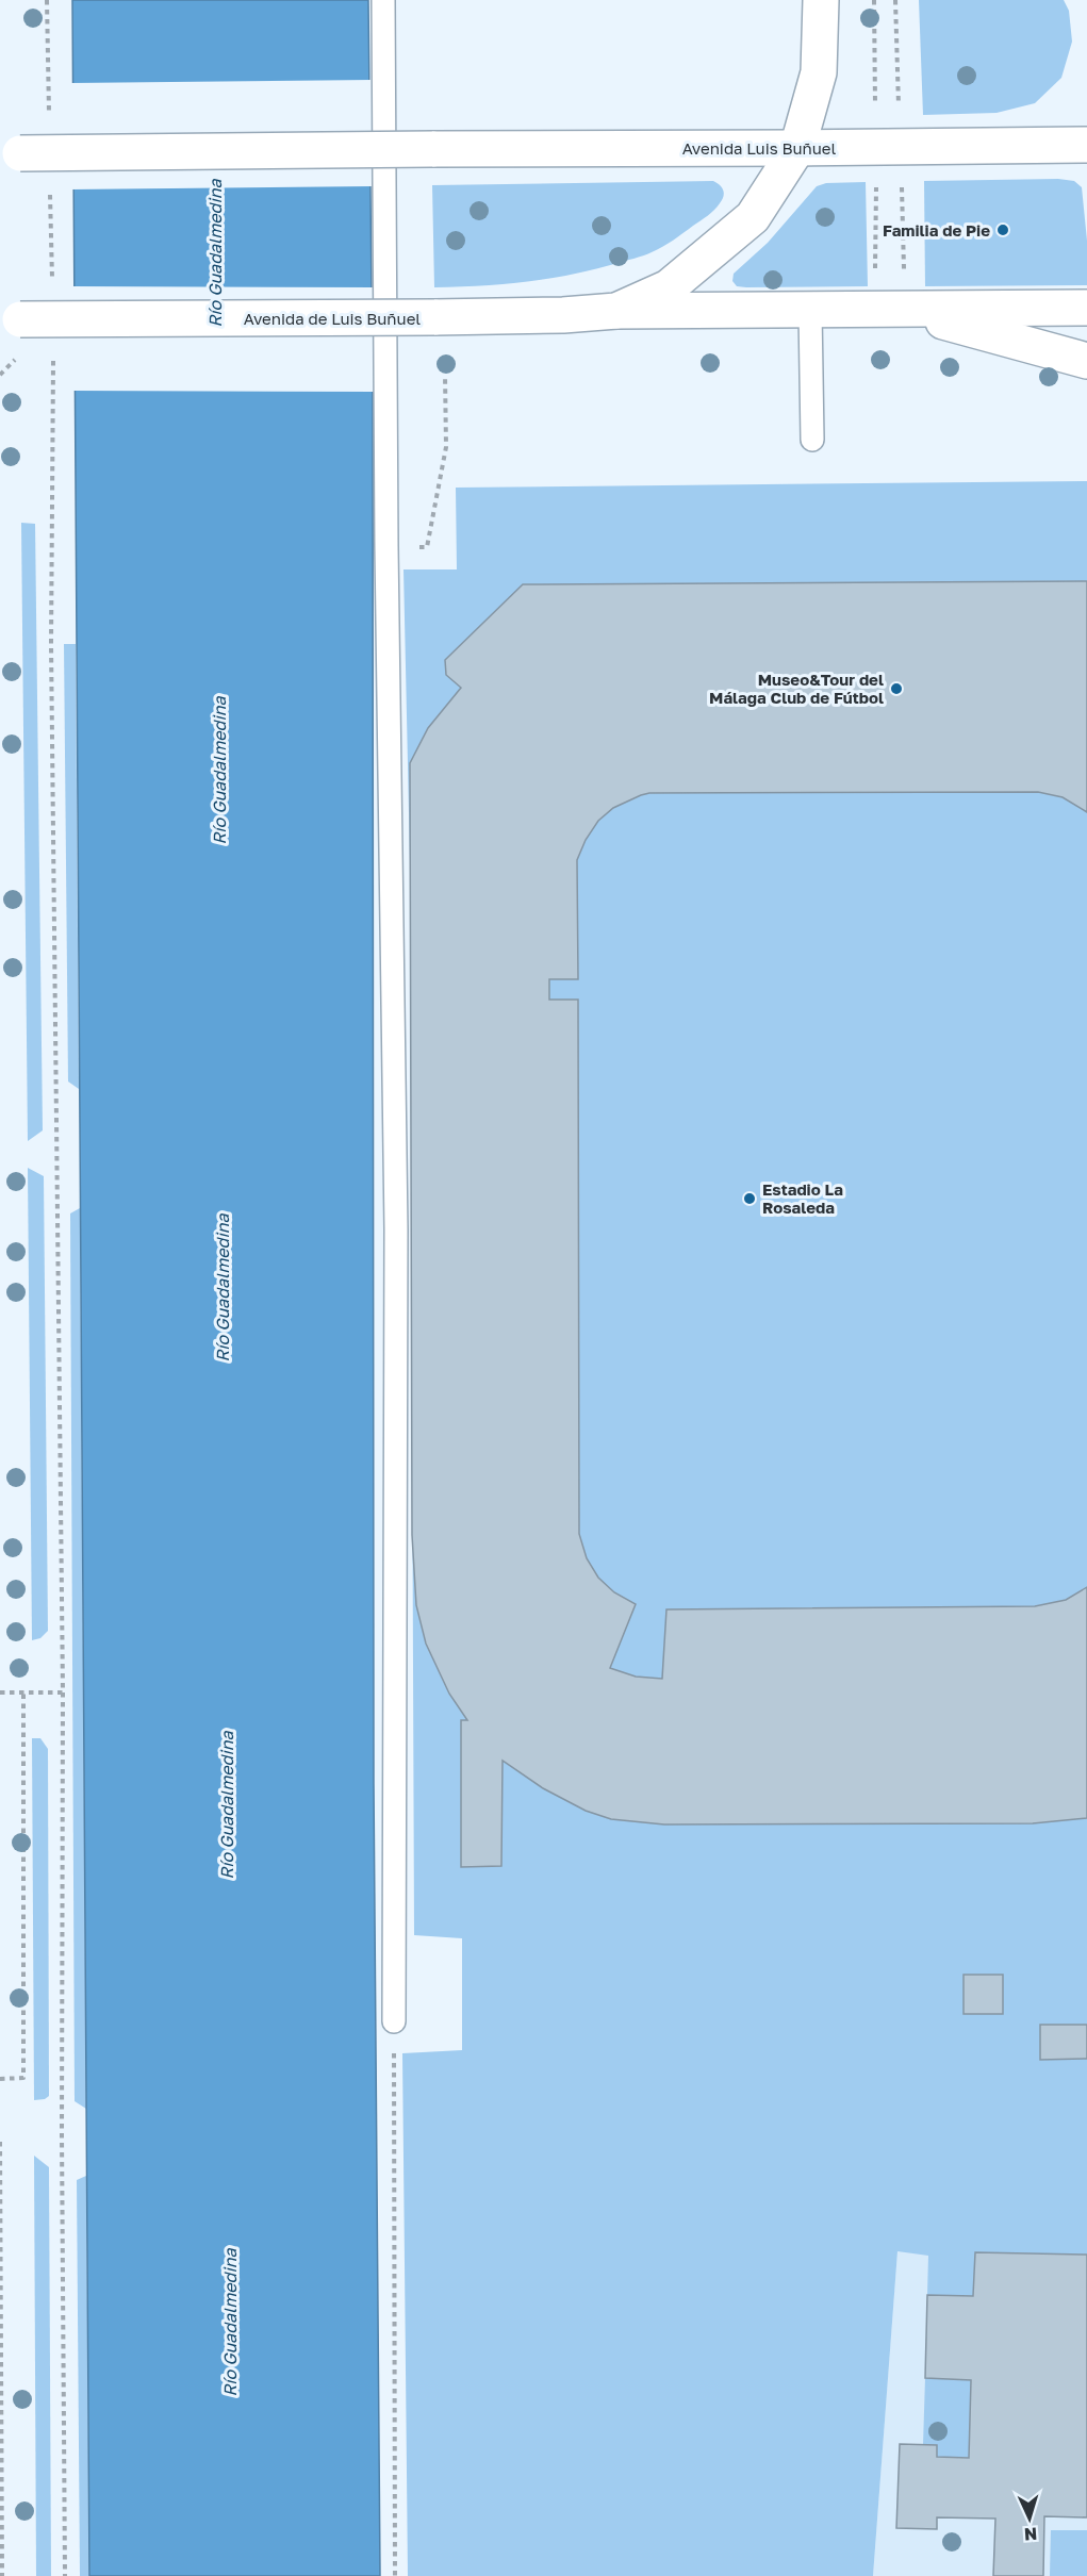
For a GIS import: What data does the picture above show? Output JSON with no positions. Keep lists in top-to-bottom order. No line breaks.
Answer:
{"streets":{"main road":["Avenida Luis Buñuel","Avenida de Luis Buñuel"]},"water":["Río Guadalmedina"],"places":["Familia de Pie","Museo&Tour del Málaga Club de Fútbol","Estadio La Rosaleda"],"north":"bottom"}
